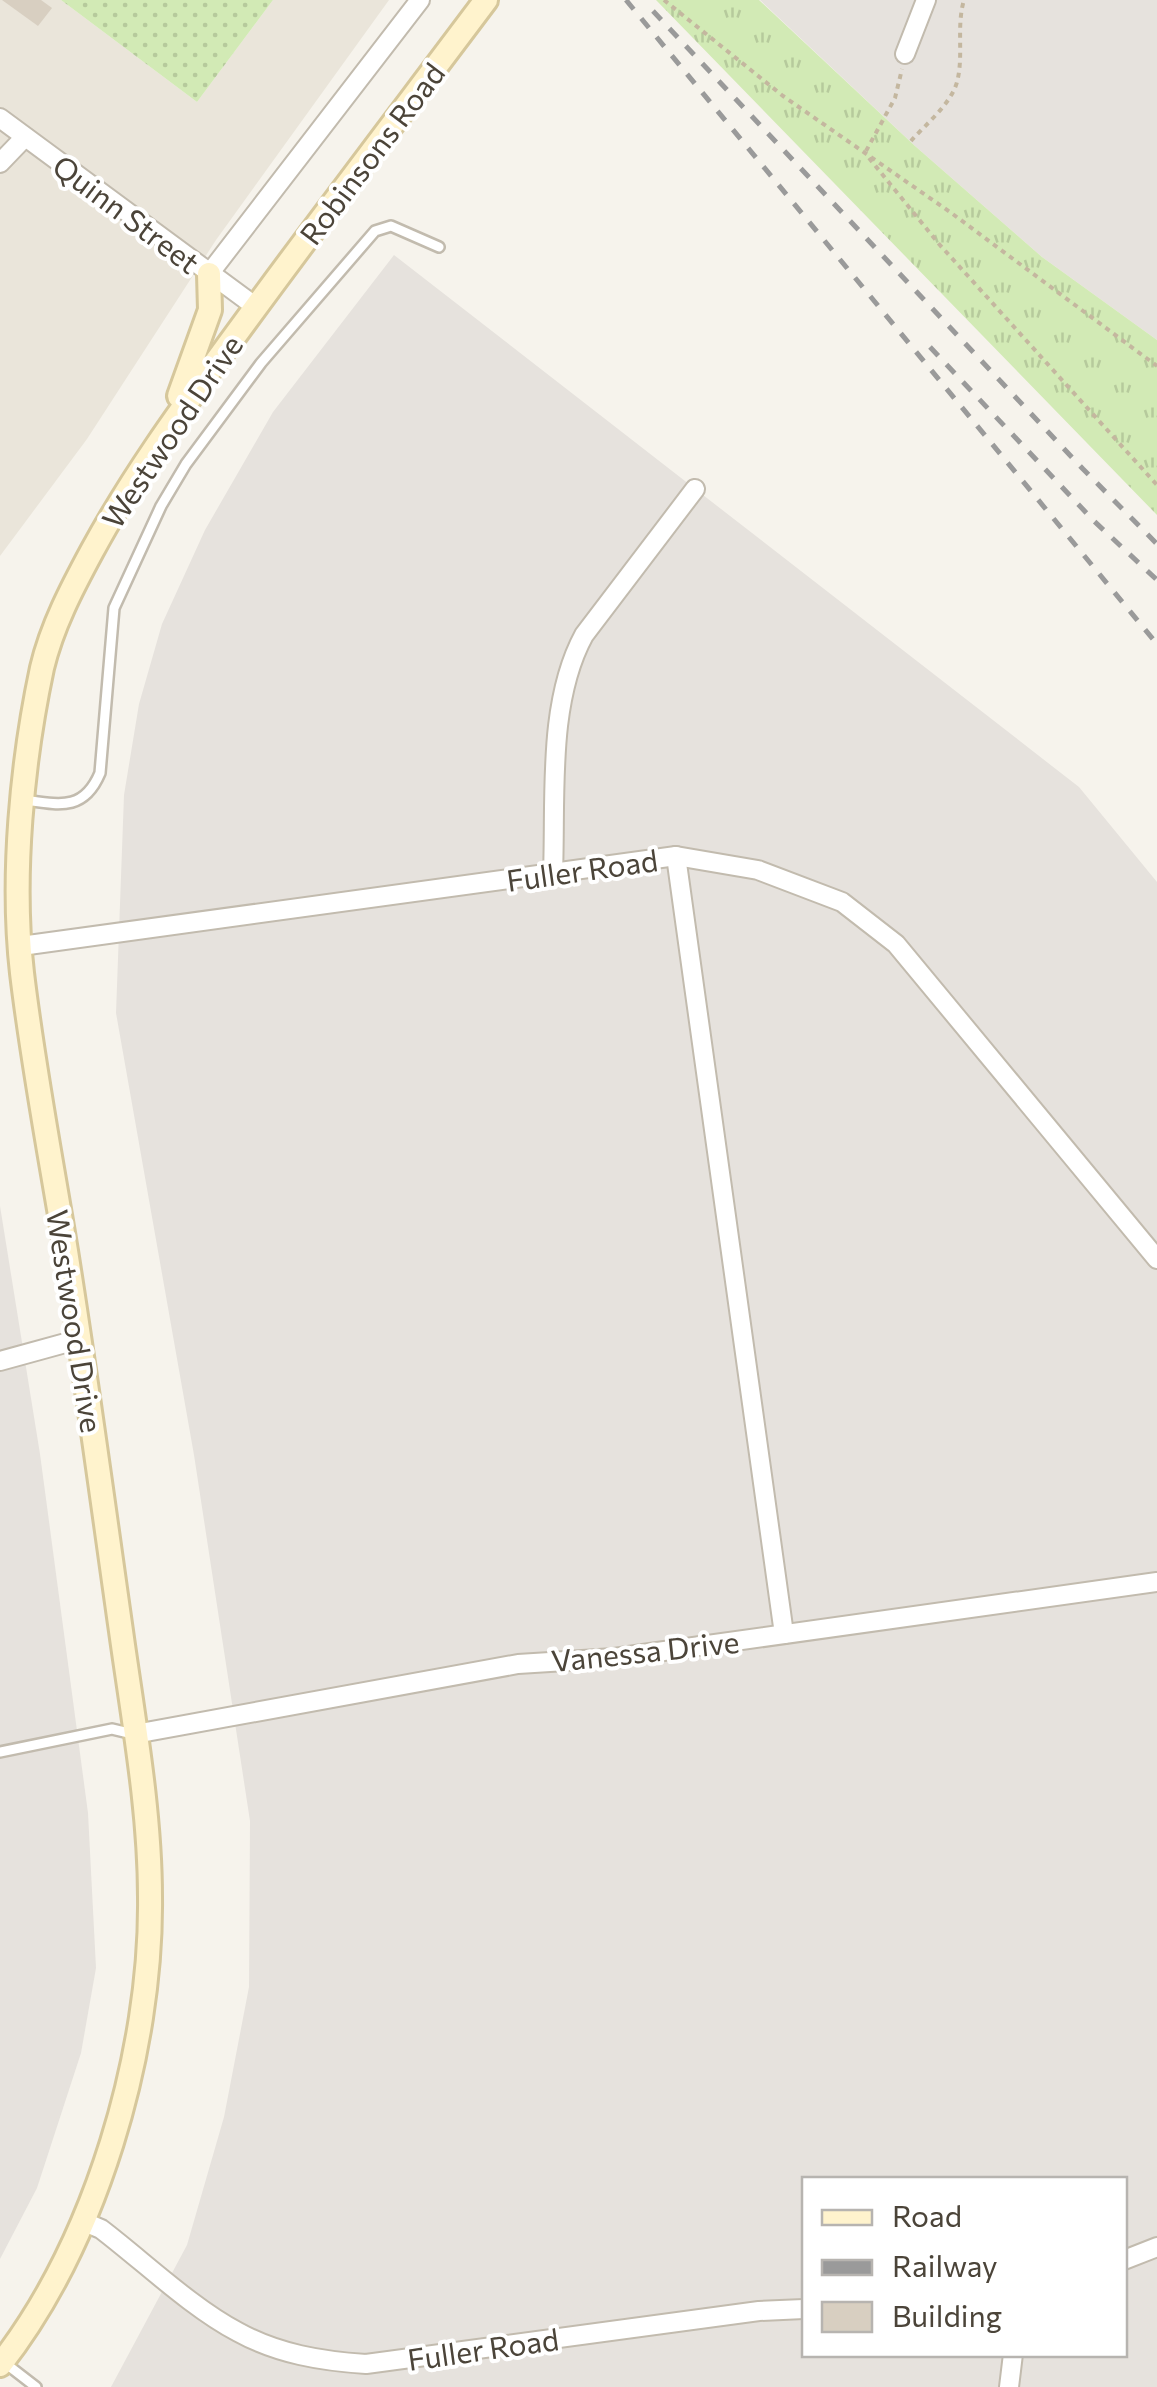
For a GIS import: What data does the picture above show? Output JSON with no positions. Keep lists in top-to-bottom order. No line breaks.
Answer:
{"streets":{"main road":["Robinsons Road","Westwood Drive"],"street":["Quinn Street","Fuller Road","Vanessa Drive"]},"crossings":[["Robinsons Road","Quinn Street"],["Robinsons Road","Westwood Drive"],["Quinn Street","Westwood Drive"],["Westwood Drive","Fuller Road"],["Westwood Drive","Vanessa Drive"]],"legend":["Road","Railway","Building"]}
